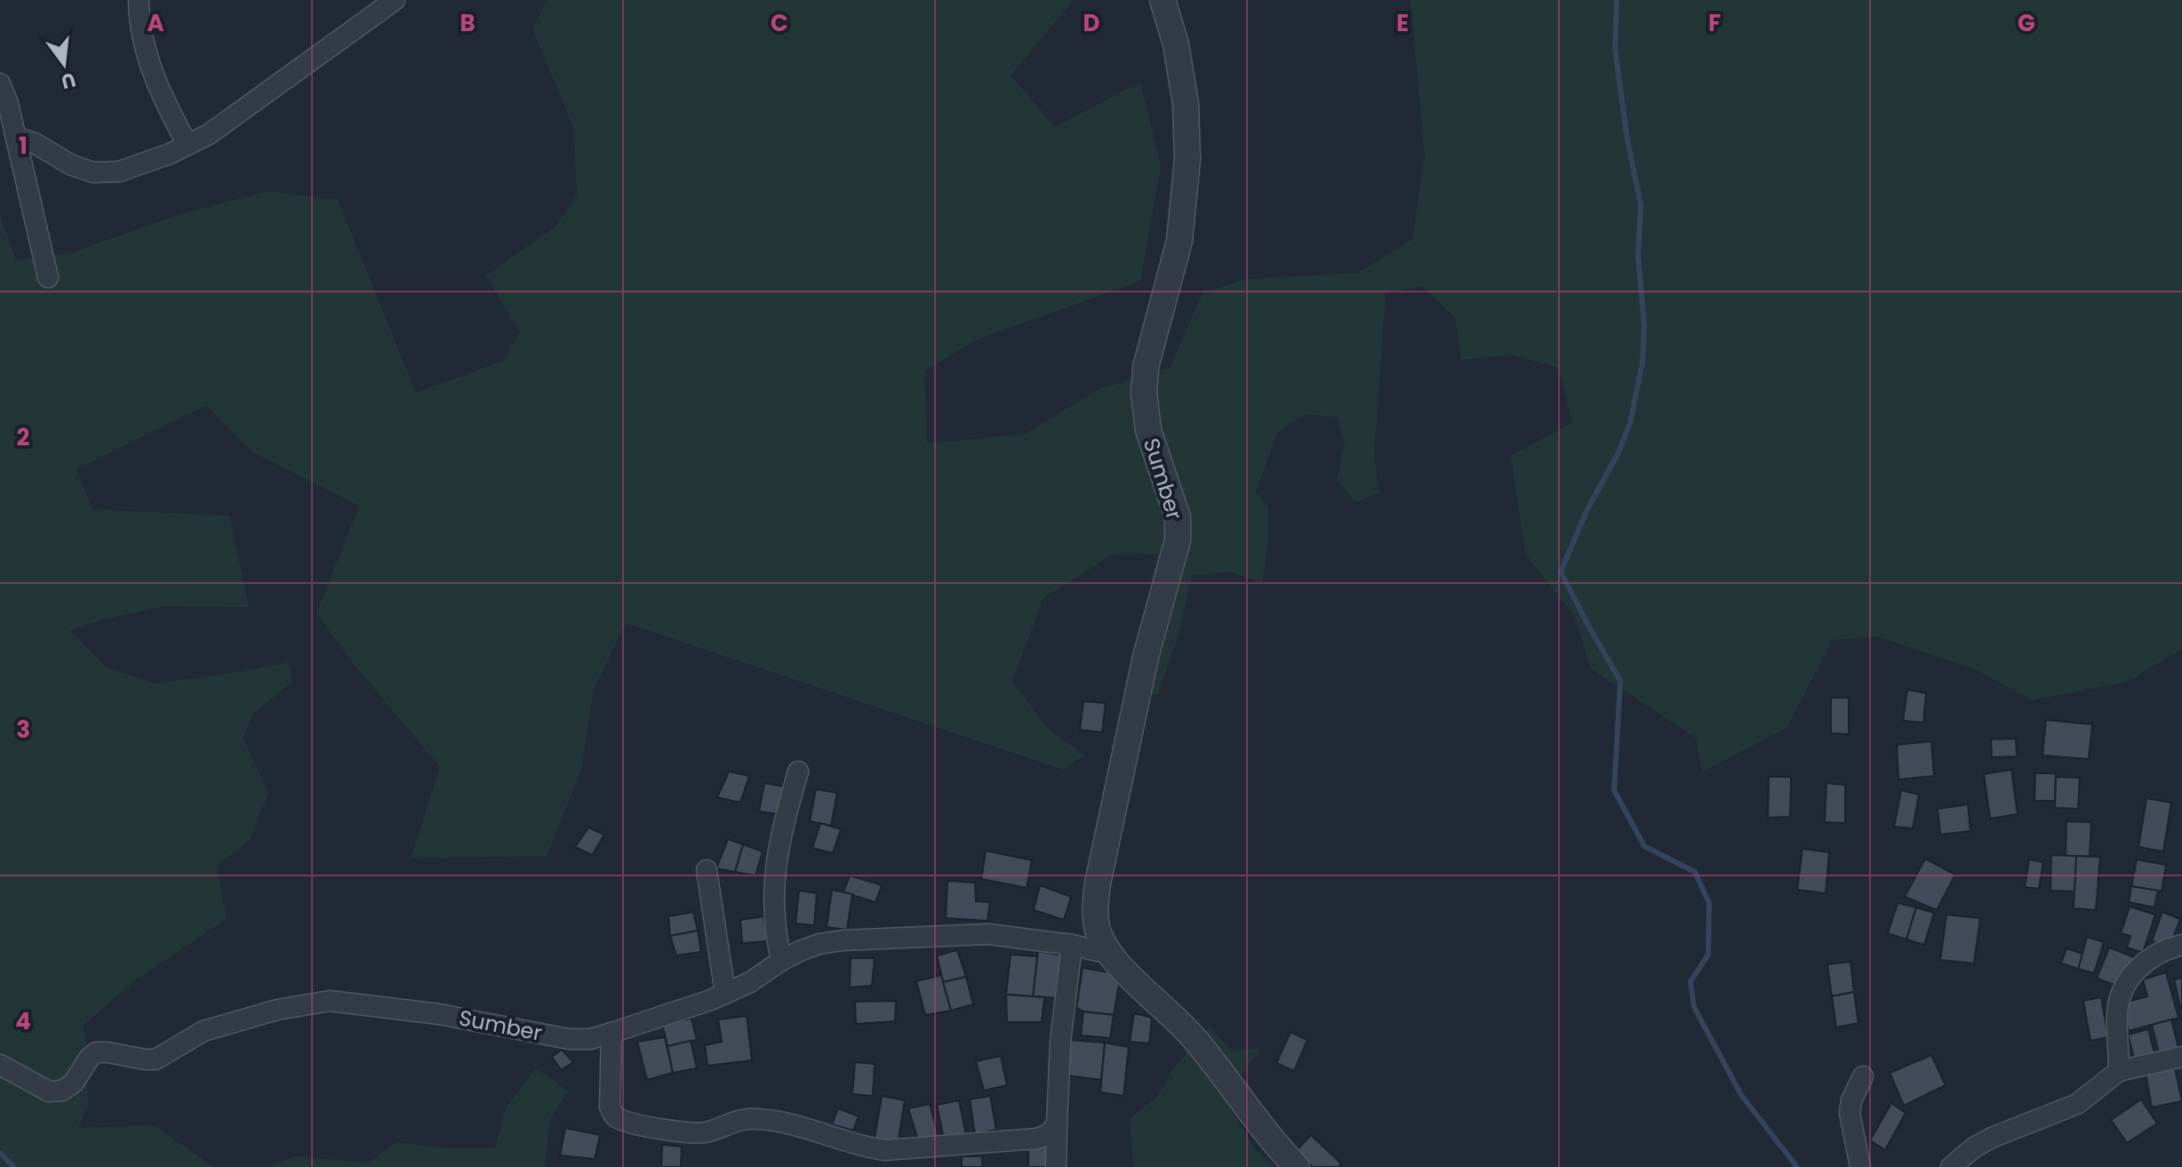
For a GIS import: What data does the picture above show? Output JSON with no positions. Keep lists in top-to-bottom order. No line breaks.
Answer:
{"streets":{"street":["Sumber"]},"north":"bottom","grid":{"columns":["A","B","C","D","E","F","G"],"rows":["1","2","3","4"]}}
